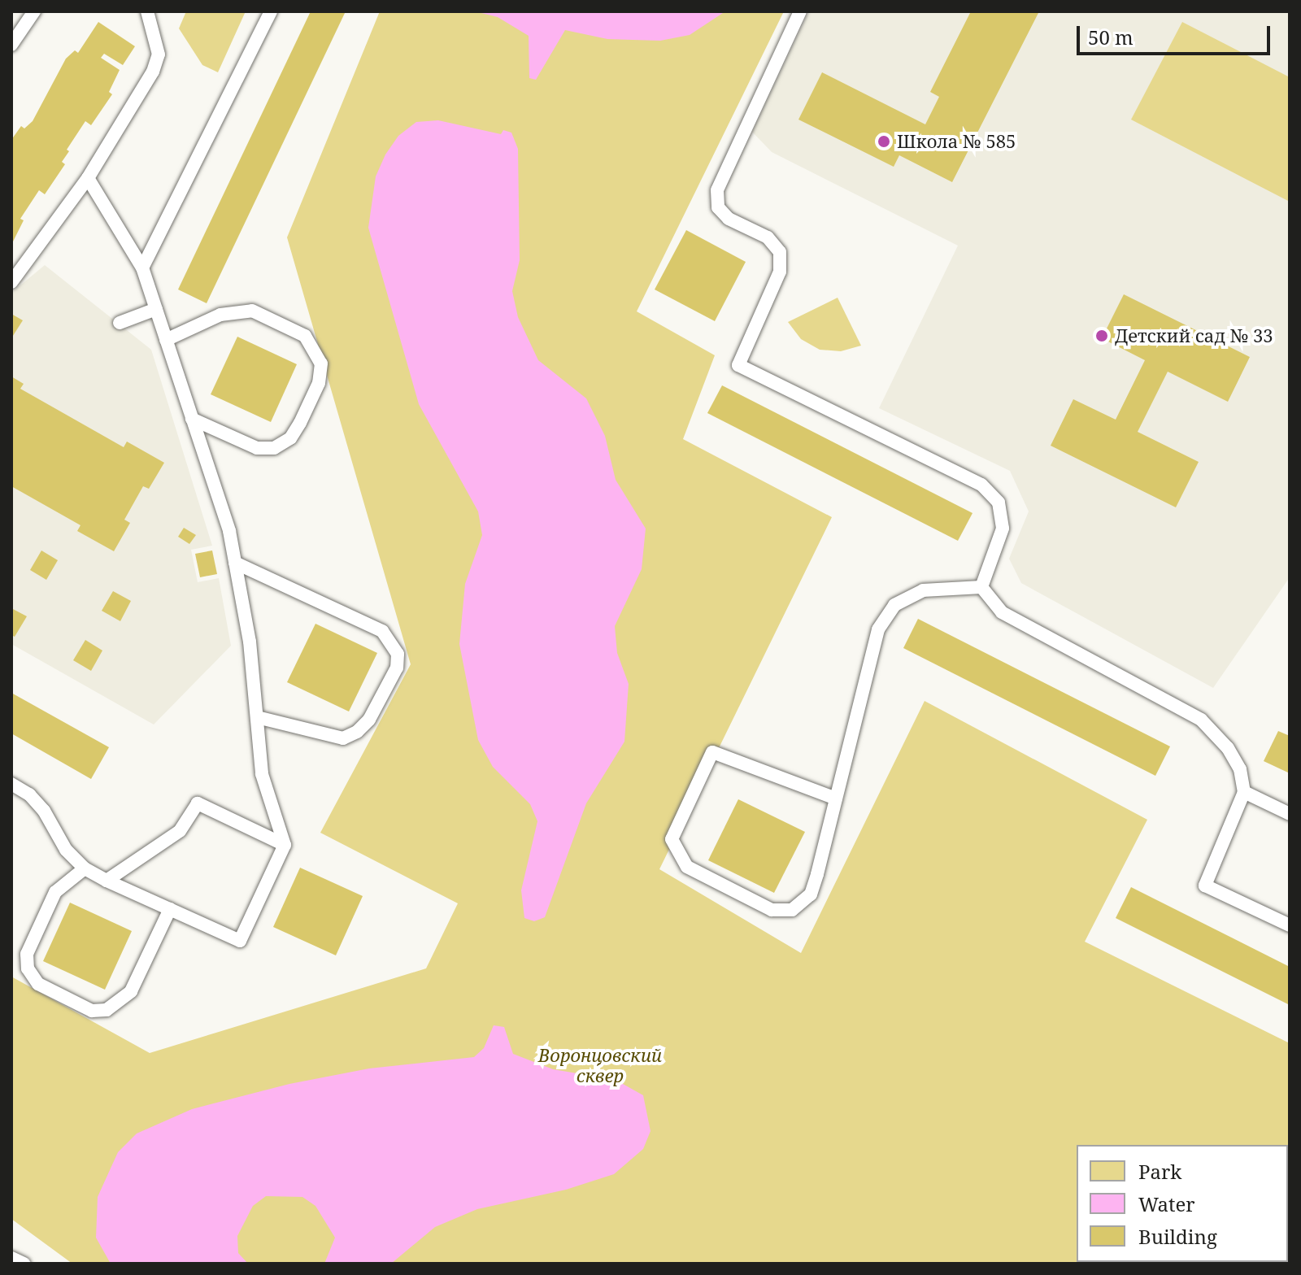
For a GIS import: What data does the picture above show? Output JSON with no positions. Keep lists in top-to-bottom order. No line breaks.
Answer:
{"parks":["Воронцовский сквер"],"places":["Школа № 585","Детский сад № 33"],"legend":["Park","Water","Building"],"scale_bar":"50 m"}
